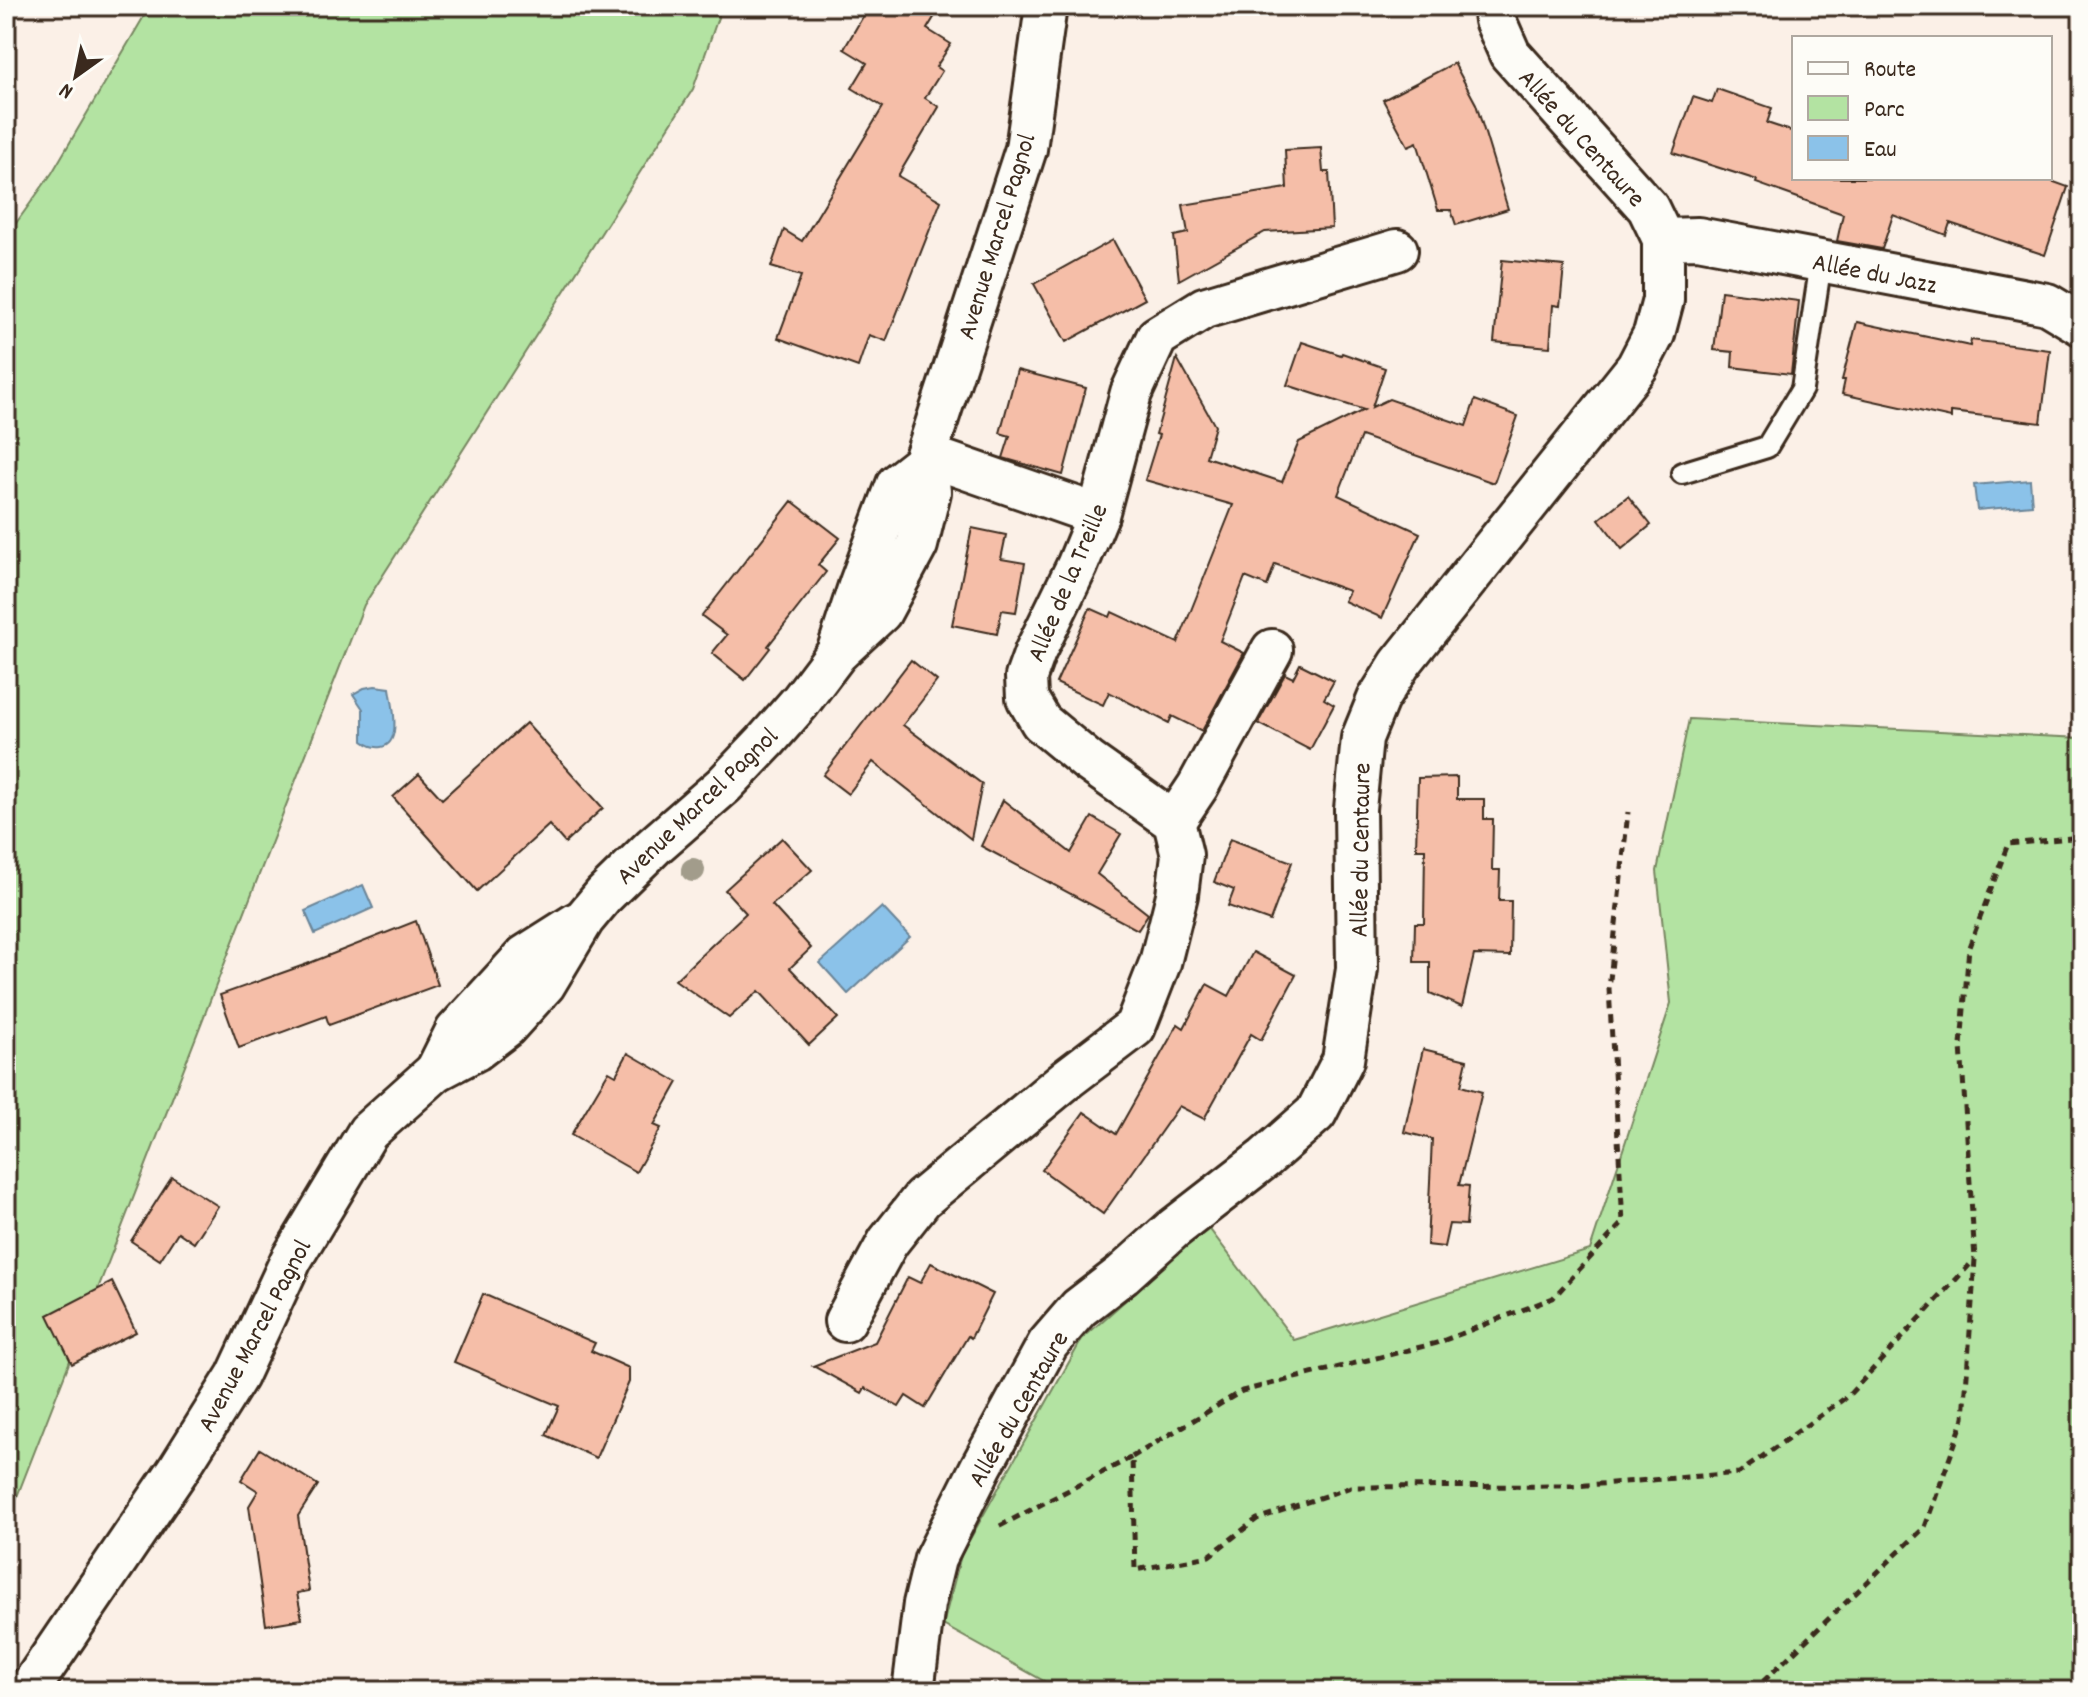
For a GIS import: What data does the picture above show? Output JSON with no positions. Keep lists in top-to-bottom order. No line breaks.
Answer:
{"streets":{"street":["Allée du Centaure","Avenue Marcel Pagnol","Allée du Jazz","Allée de la Treille"]},"crossings":[["Allée du Centaure","Allée du Jazz"]],"legend":["Route","Parc","Eau"],"north":"bottom left"}
